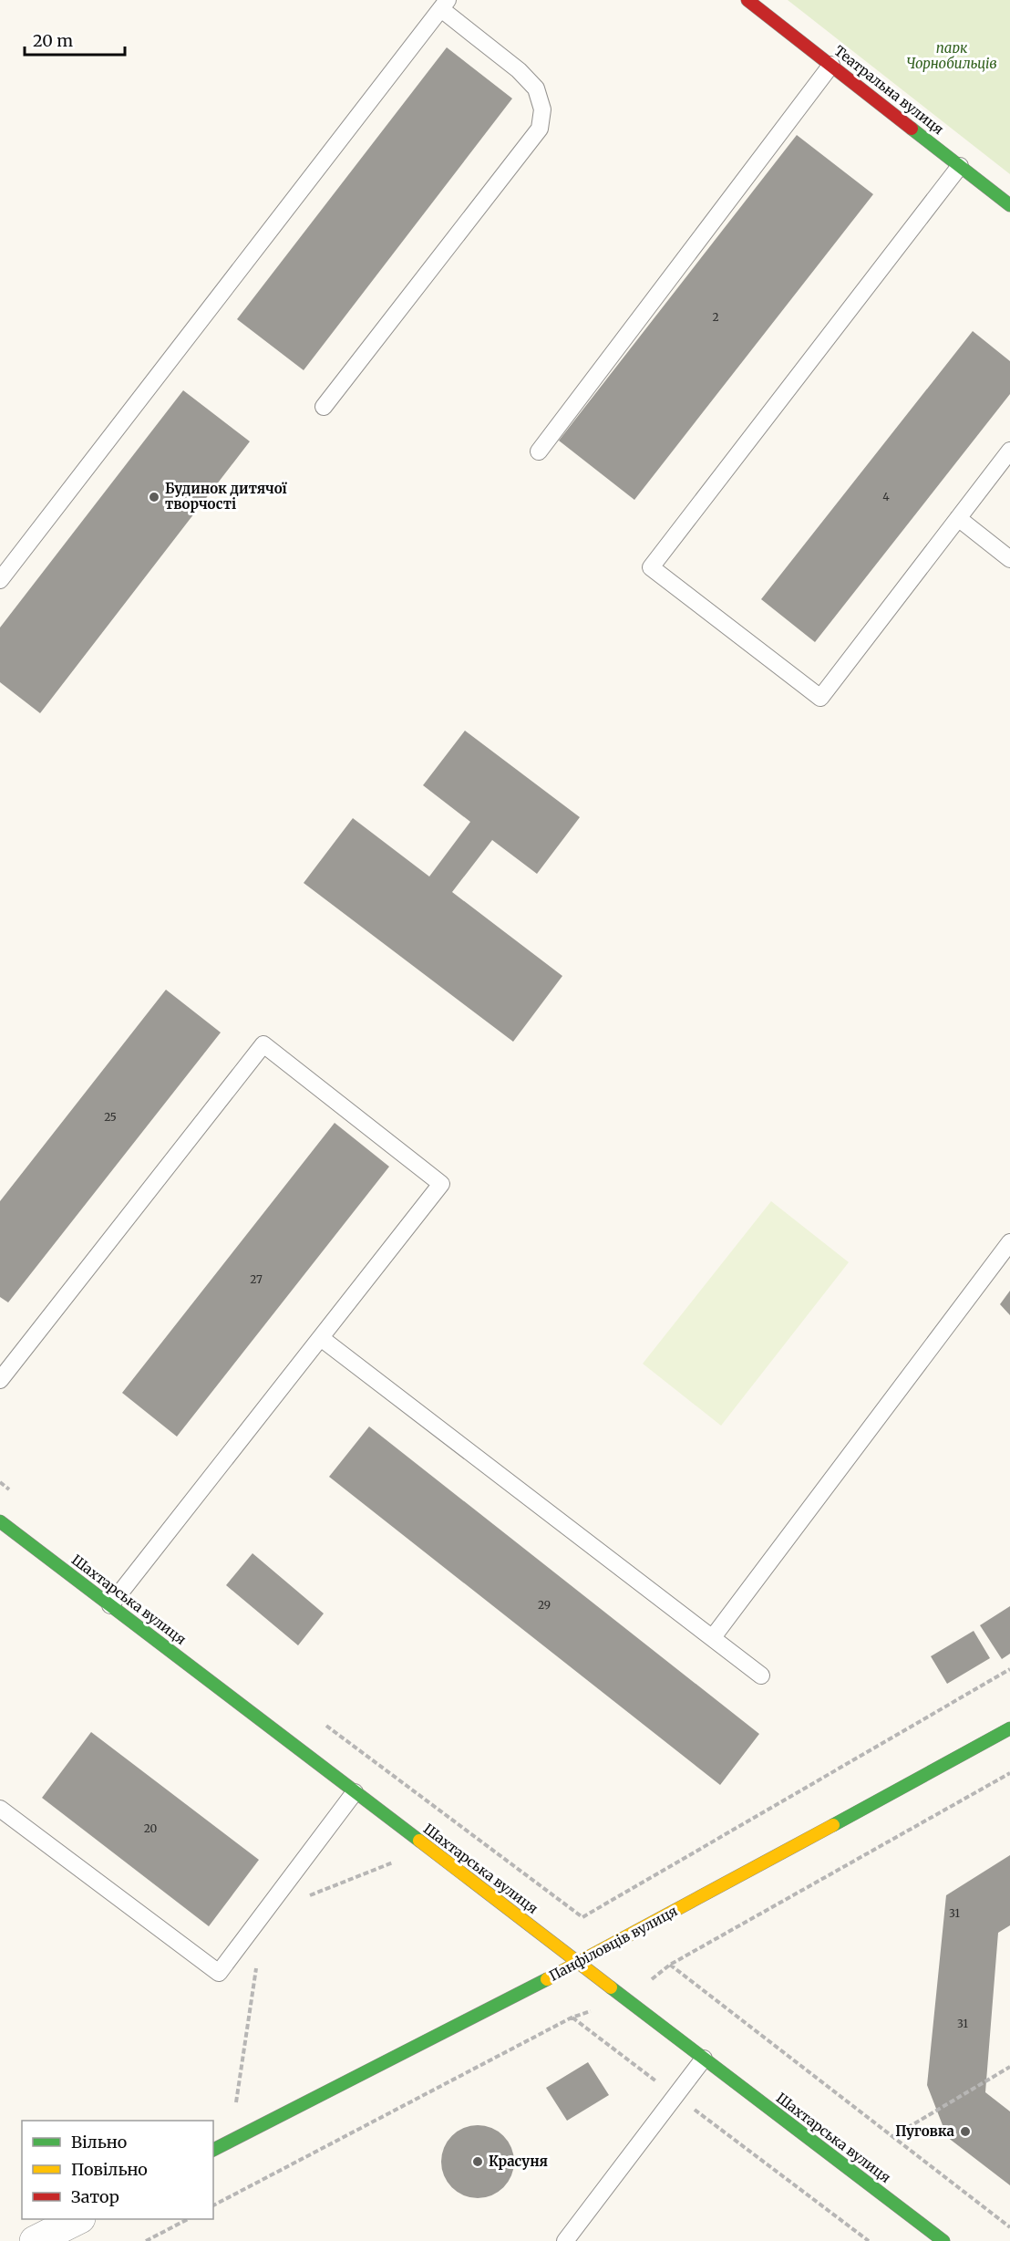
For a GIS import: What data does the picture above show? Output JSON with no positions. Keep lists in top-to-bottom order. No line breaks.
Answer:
{"streets":{"street":["Театральна вулиця","Шахтарська вулиця","Панфіловців вулиця"]},"crossings":[["Шахтарська вулиця","Панфіловців вулиця"]],"parks":["парк Чорнобильців"],"places":["Будинок дитячої творчості","Пуговка","Красуня"],"house_numbers":["2","4","25","27","29","20","31","31"],"legend":["Вільно","Повільно","Затор"],"scale_bar":"20 m"}
